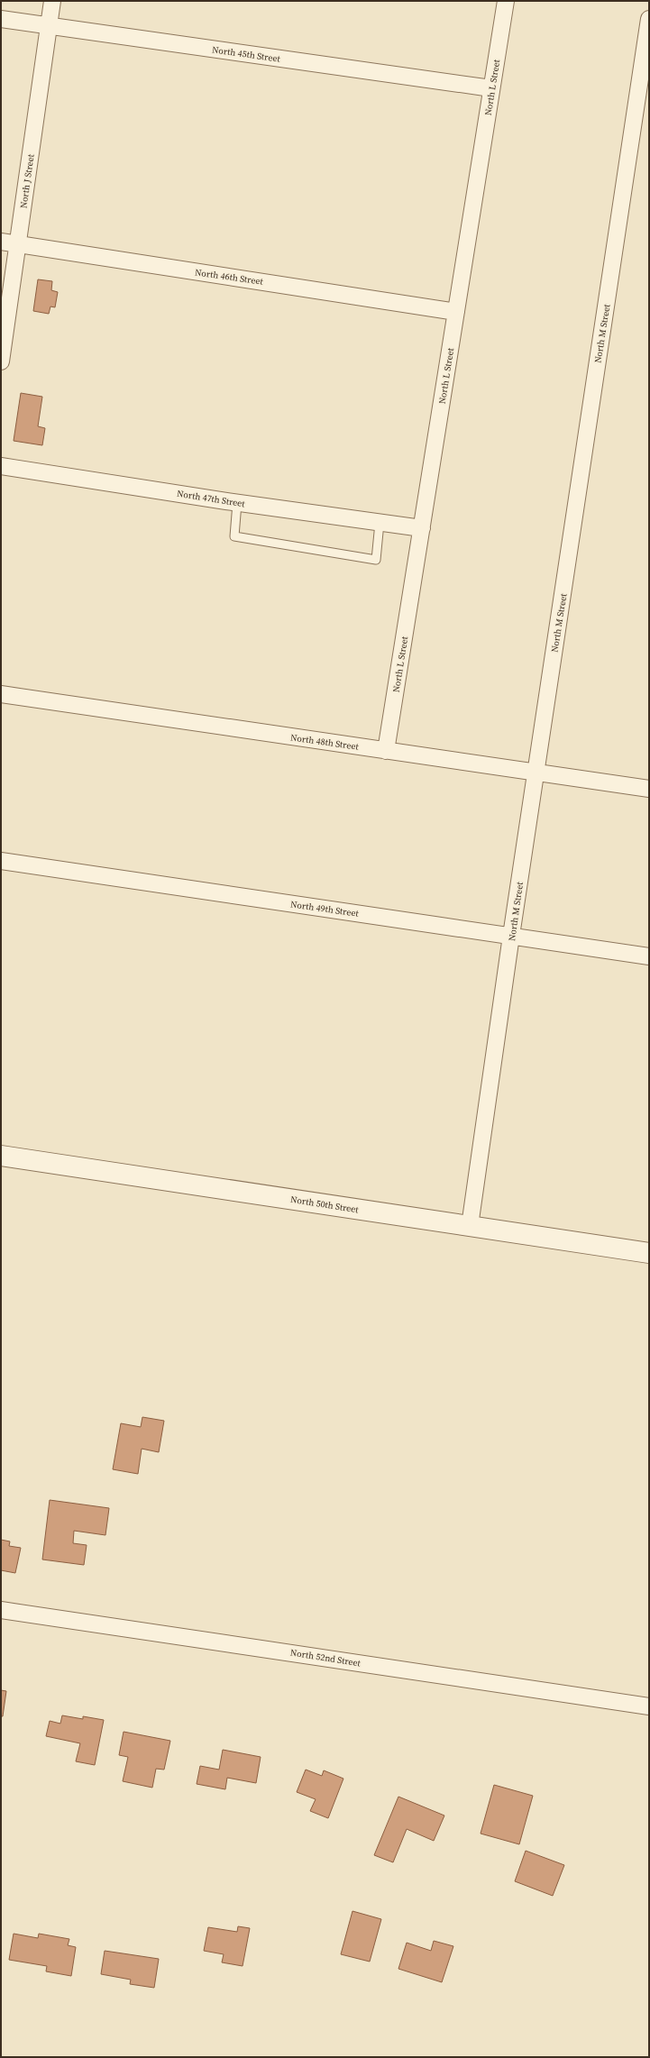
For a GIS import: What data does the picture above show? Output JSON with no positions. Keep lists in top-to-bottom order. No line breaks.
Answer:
{"streets":{"street":["North 45th Street","North L Street","North J Street","North 46th Street","North M Street","North 47th Street","North 48th Street","North 49th Street","North 50th Street","North 52nd Street"]},"crossings":[["North 45th Street","North L Street"],["North 45th Street","North J Street"],["North L Street","North 46th Street"],["North L Street","North 47th Street"],["North L Street","North 48th Street"],["North J Street","North 46th Street"],["North M Street","North 48th Street"],["North M Street","North 49th Street"],["North M Street","North 50th Street"]]}
